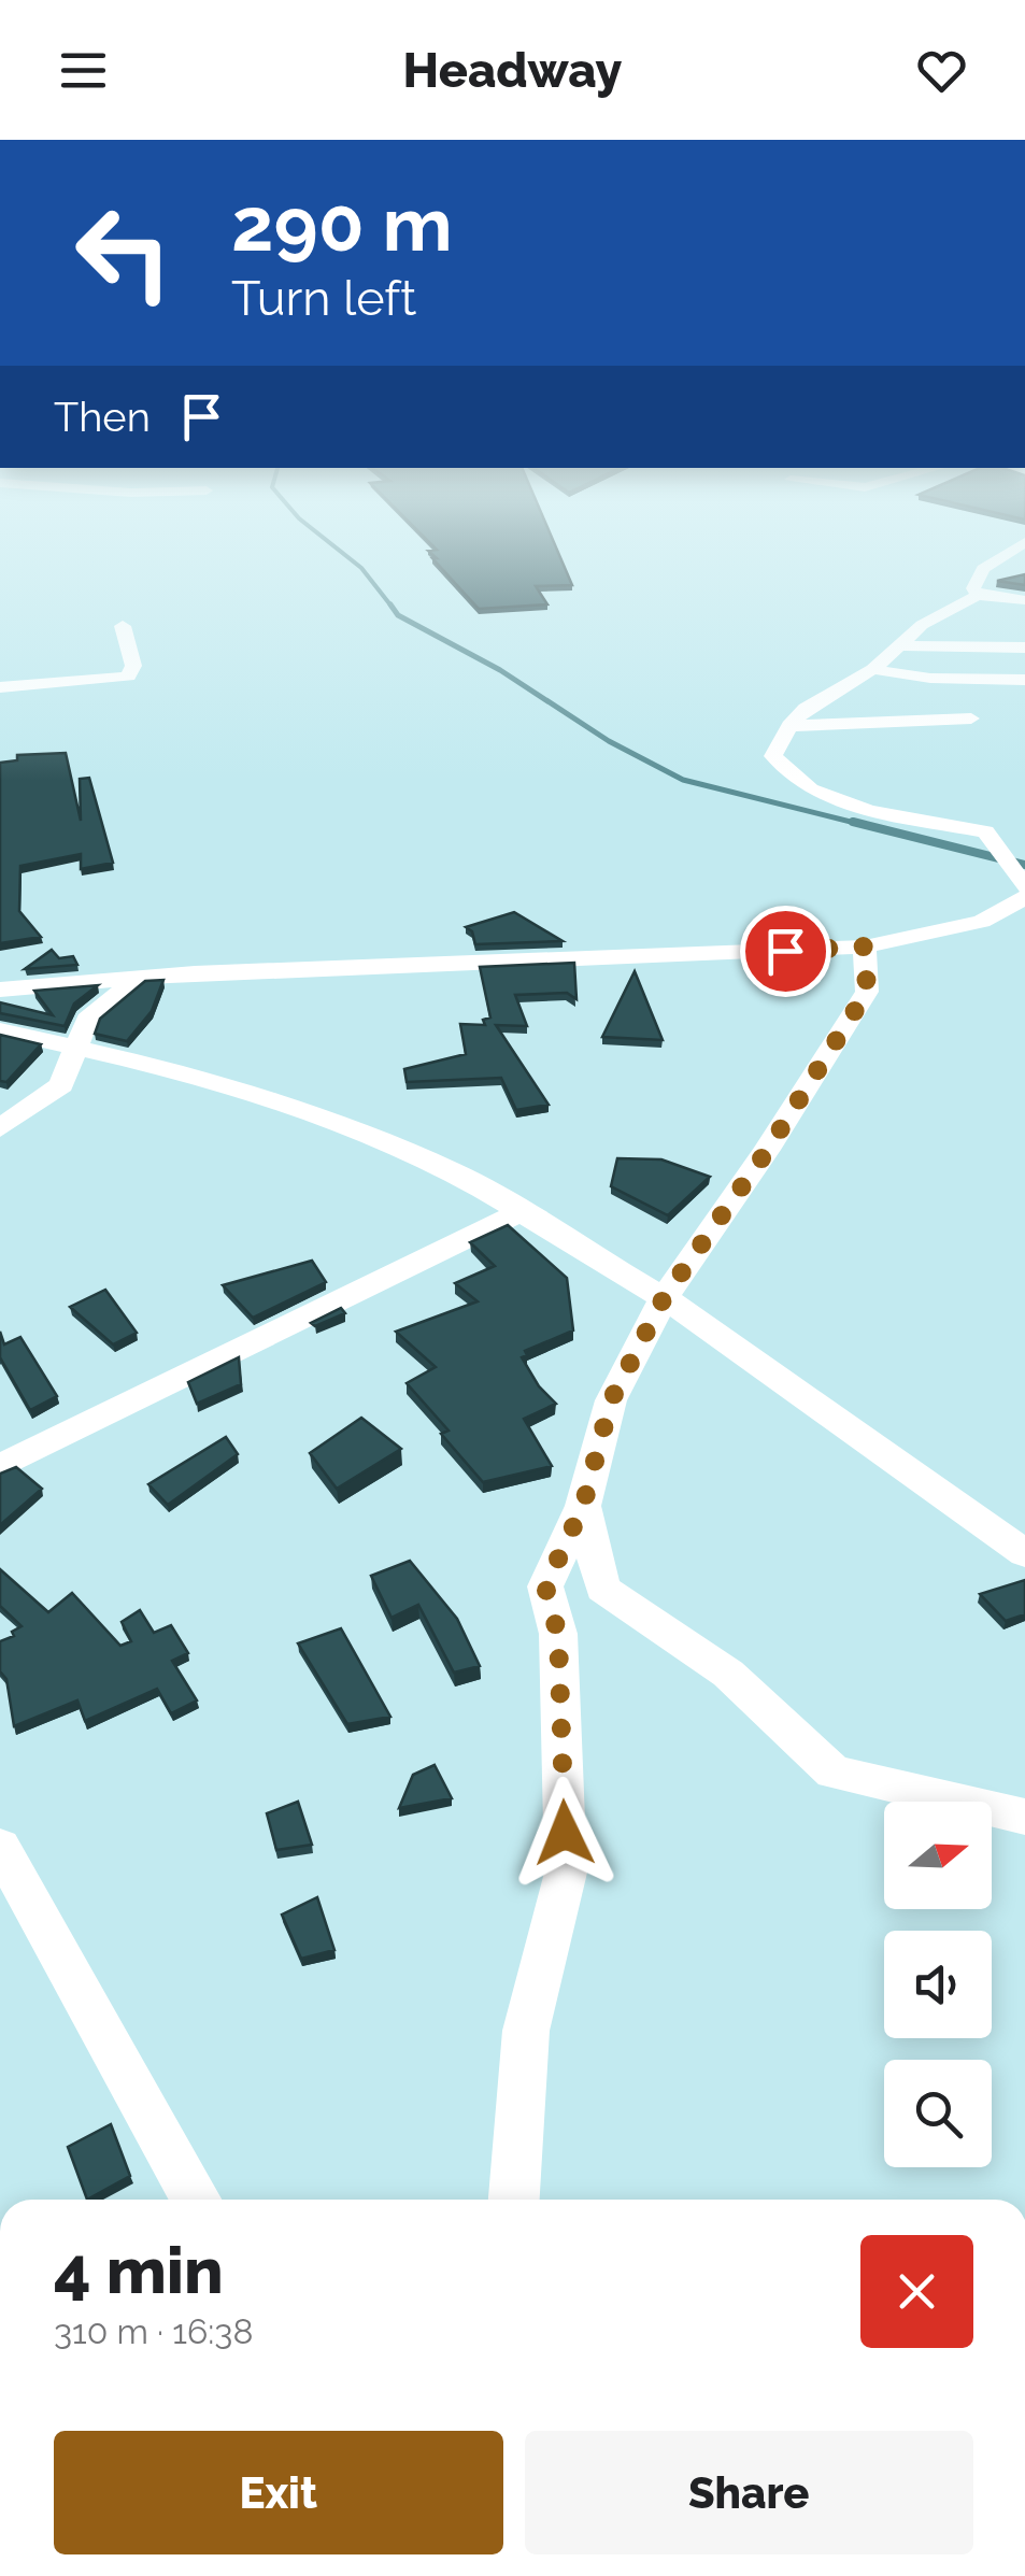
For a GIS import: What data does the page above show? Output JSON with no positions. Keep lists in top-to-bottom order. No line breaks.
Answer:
{"north":"right","page":{"header":"Headway","turn":["290 m","Turn left"],"then":"Then","heading":["4 min","310 m · 16:38"],"buttons":["Exit","Share"]}}
